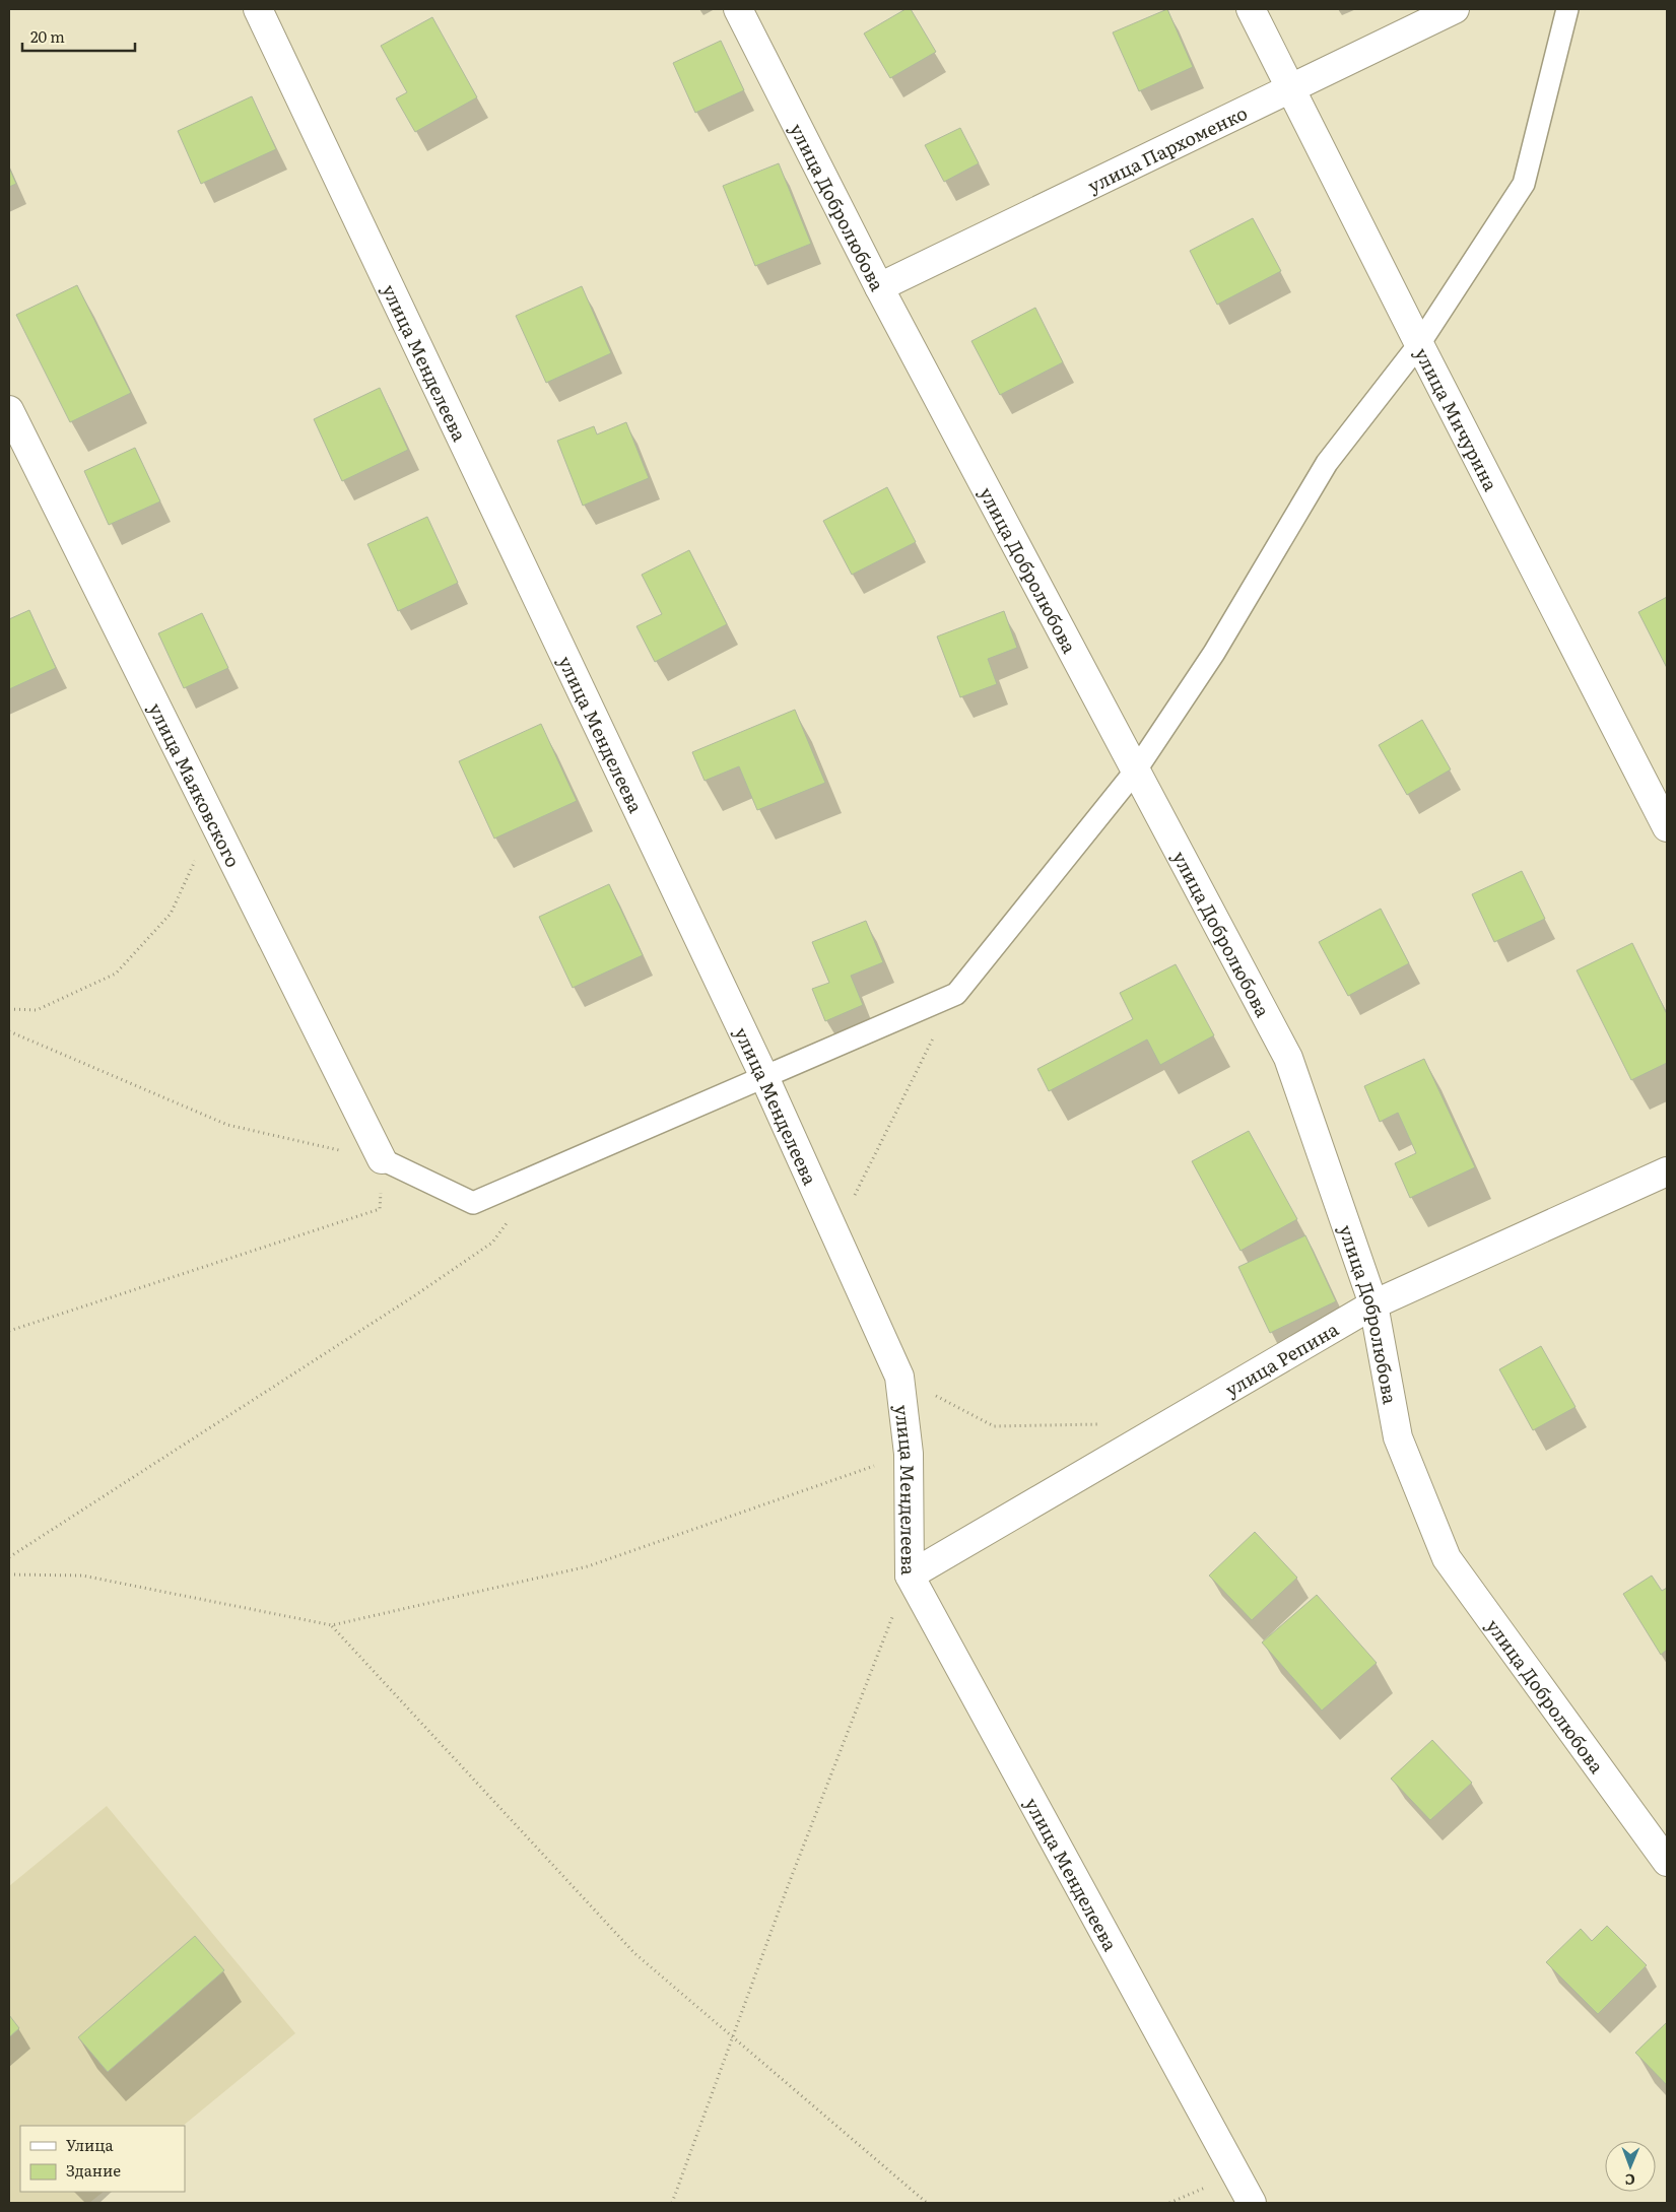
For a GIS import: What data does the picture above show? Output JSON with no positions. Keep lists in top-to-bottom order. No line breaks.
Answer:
{"streets":{"street":["улица Пархоменко","улица Добролюбова","улица Менделеева","улица Мичурина","улица Маяковского","улица Репина"]},"crossings":[["улица Пархоменко","улица Добролюбова"],["улица Пархоменко","улица Мичурина"],["улица Добролюбова","улица Репина"],["улица Менделеева","улица Репина"]],"legend":["Улица","Здание"],"scale_bar":"20 m","north":"bottom"}
